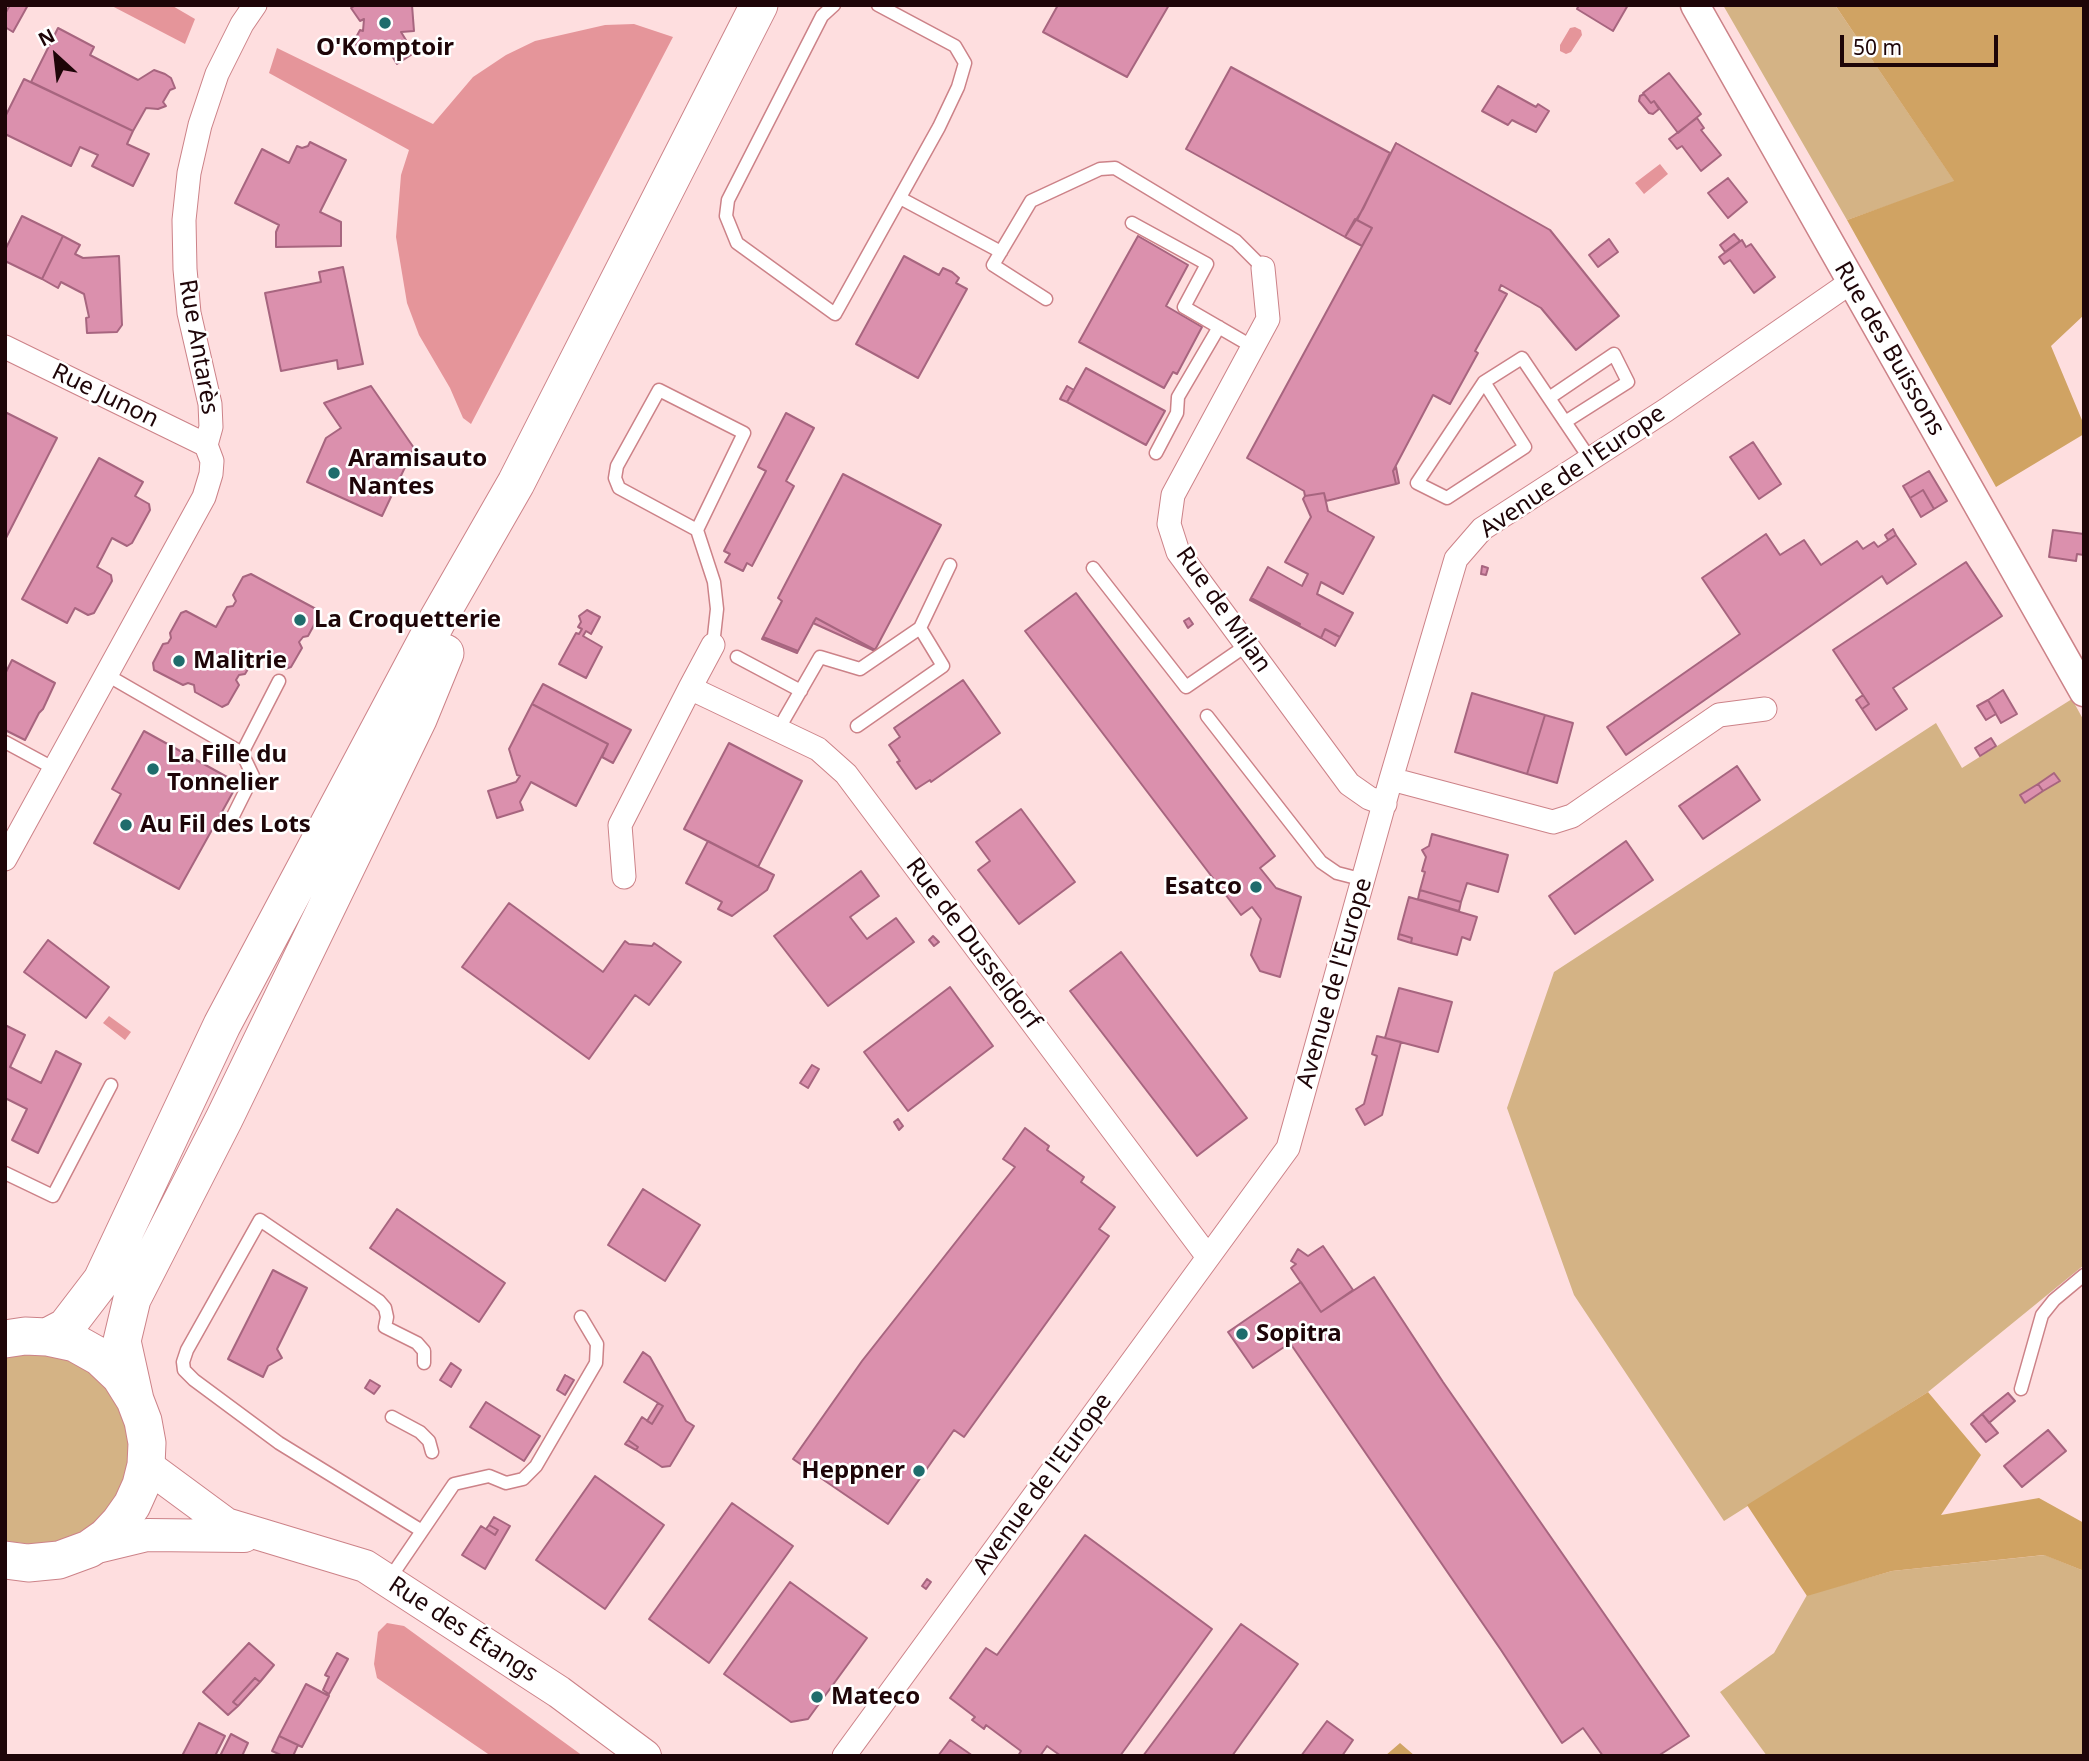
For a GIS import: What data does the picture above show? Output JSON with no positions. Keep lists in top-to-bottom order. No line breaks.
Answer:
{"streets":{"main road":["Rue des Étangs"],"street":["Rue Antarès","Rue des Buissons","Rue Junon","Avenue de l'Europe","Rue de Milan","Rue de Dusseldorf"]},"crossings":[["Rue Antarès","Rue Junon"],["Rue des Buissons","Avenue de l'Europe"],["Avenue de l'Europe","Rue de Milan"],["Avenue de l'Europe","Rue de Dusseldorf"]],"places":["O'Komptoir","Aramisauto Nantes","La Croquetterie","Malitrie","La Fille du Tonnelier","Au Fil des Lots","Esatco","Sopitra","Heppner","Mateco"],"scale_bar":"50 m","north":"top left"}
